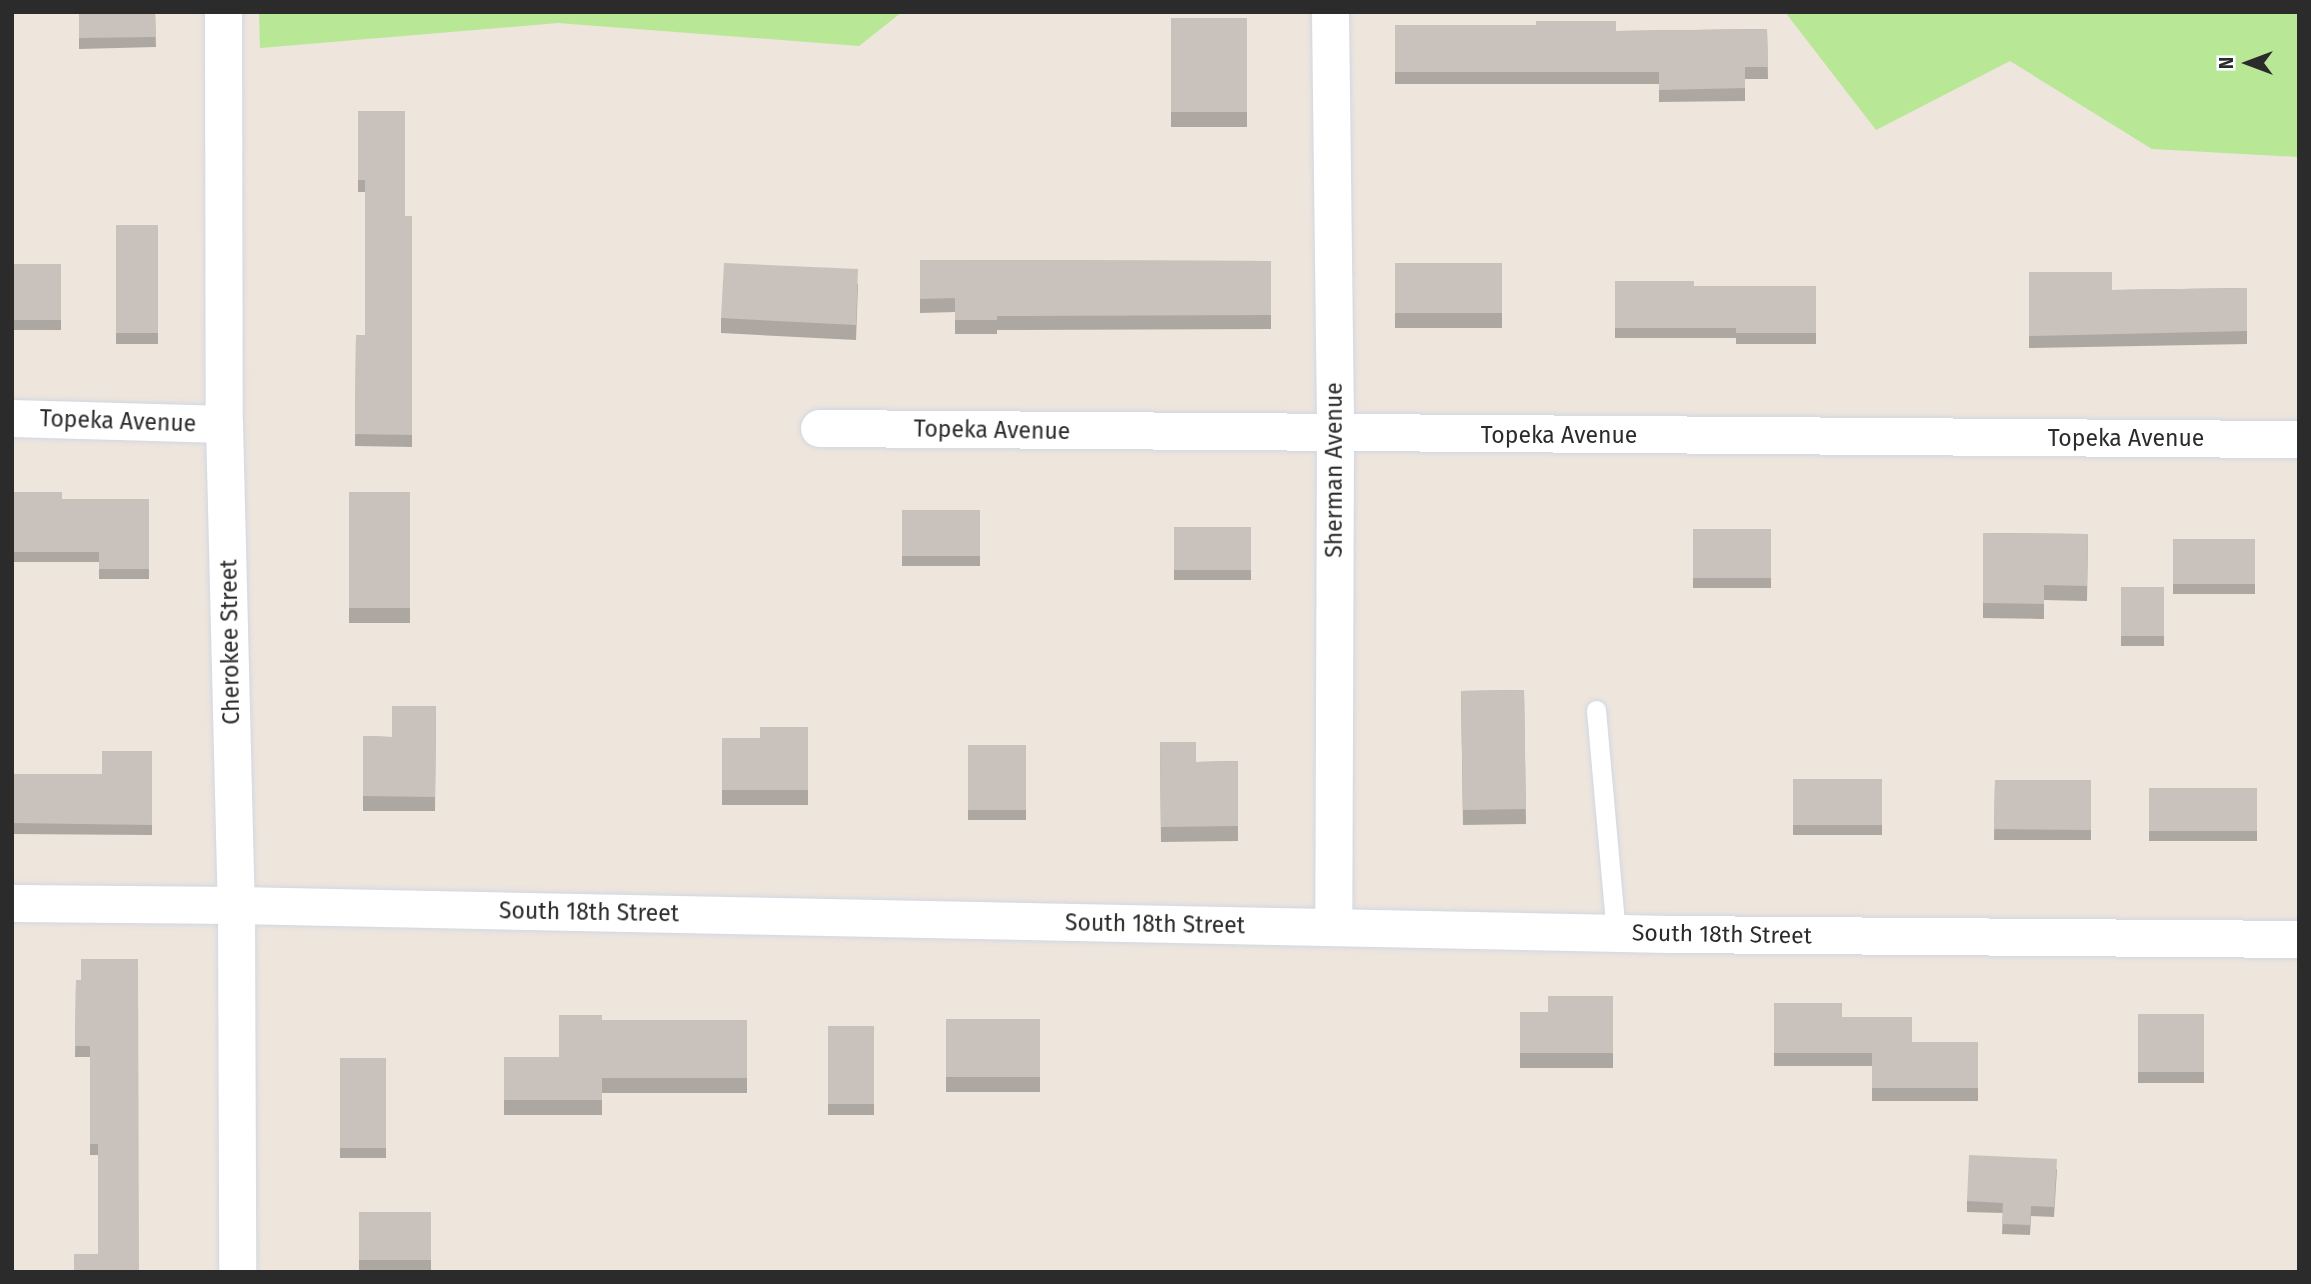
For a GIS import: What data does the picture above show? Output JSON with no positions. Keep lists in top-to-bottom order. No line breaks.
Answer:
{"streets":{"street":["Topeka Avenue","Sherman Avenue","Cherokee Street","South 18th Street"]},"crossings":[["Topeka Avenue","Sherman Avenue"],["Topeka Avenue","Cherokee Street"],["Sherman Avenue","South 18th Street"],["Cherokee Street","South 18th Street"]],"north":"left"}
